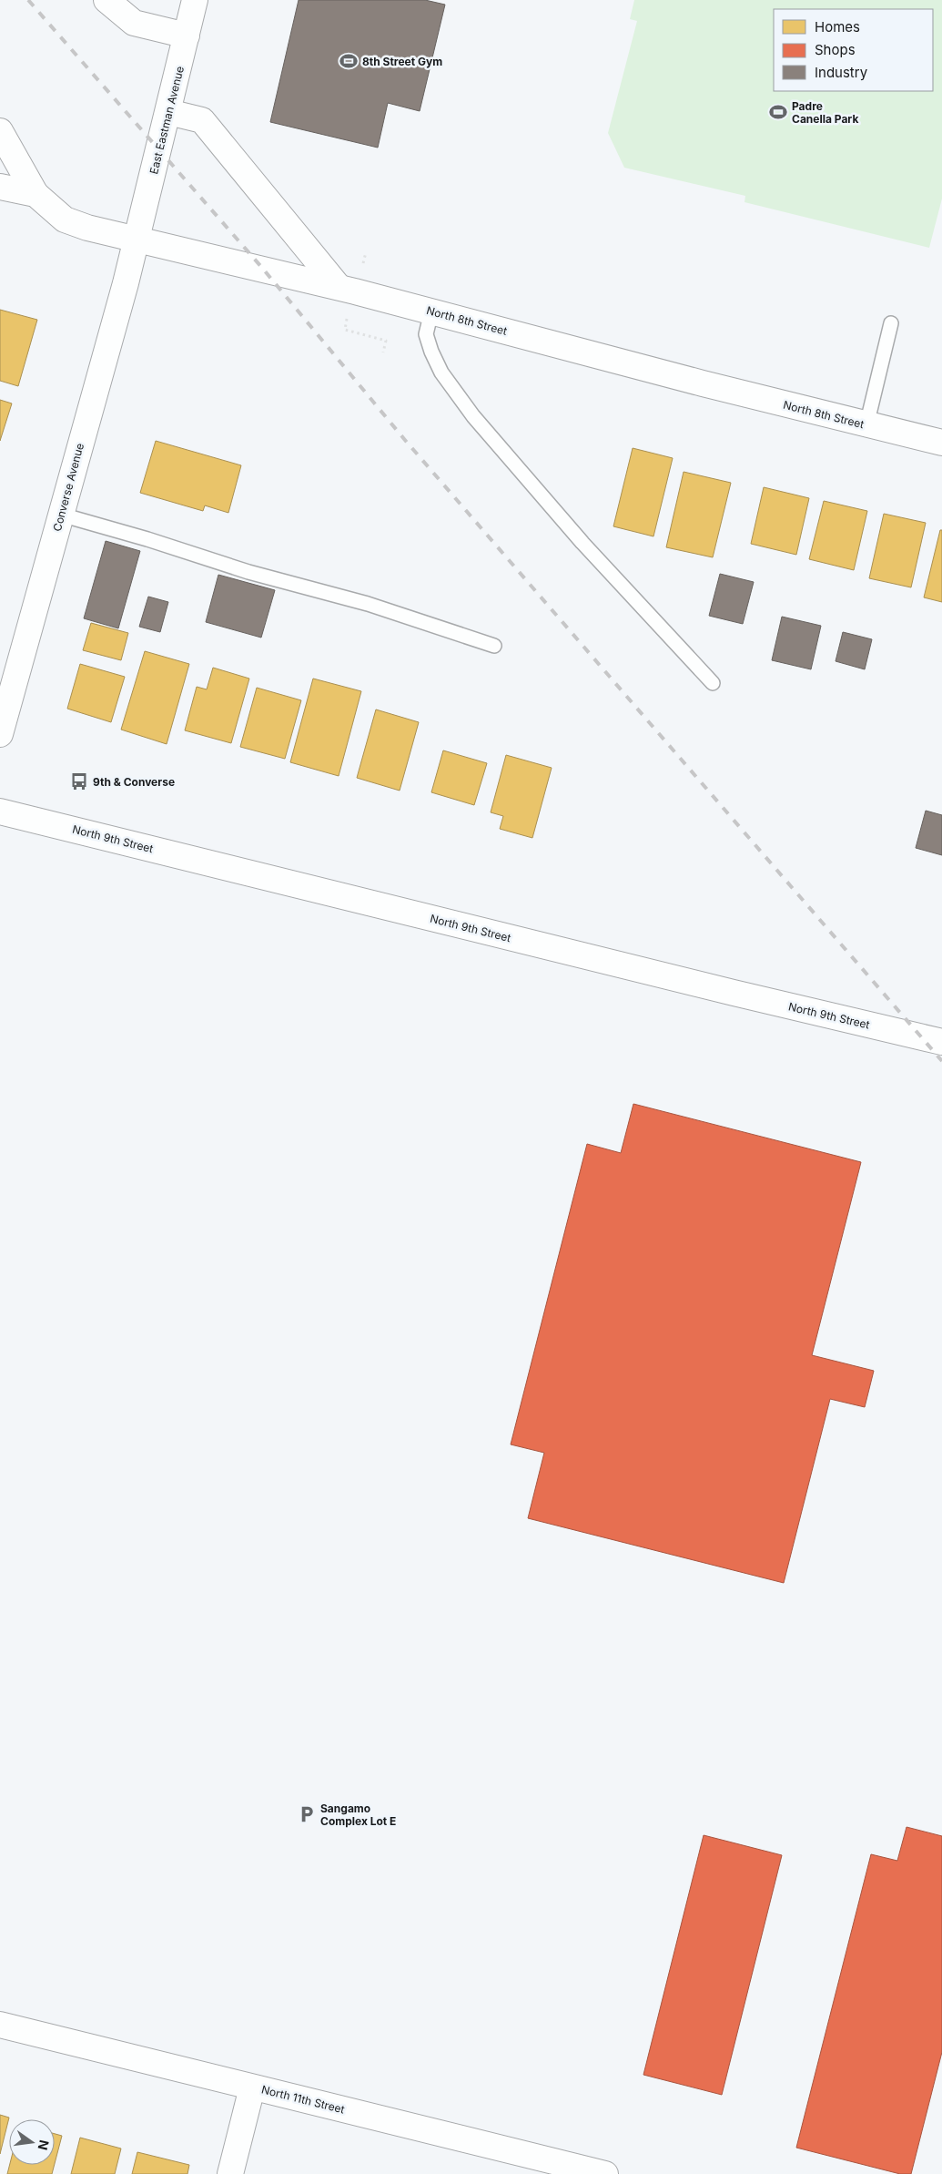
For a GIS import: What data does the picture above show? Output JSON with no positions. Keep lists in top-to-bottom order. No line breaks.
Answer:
{"streets":{"street":["East Eastman Avenue","North 8th Street","Converse Avenue","North 9th Street","North 11th Street"]},"crossings":[["East Eastman Avenue","North 8th Street"],["East Eastman Avenue","Converse Avenue"],["North 8th Street","Converse Avenue"]],"places":{"sports":["8th Street Gym","Padre Canella Park"],"bus stop":["9th & Converse"],"parking":["Sangamo Complex Lot E"]},"legend":["Homes","Shops","Industry"],"north":"right"}
